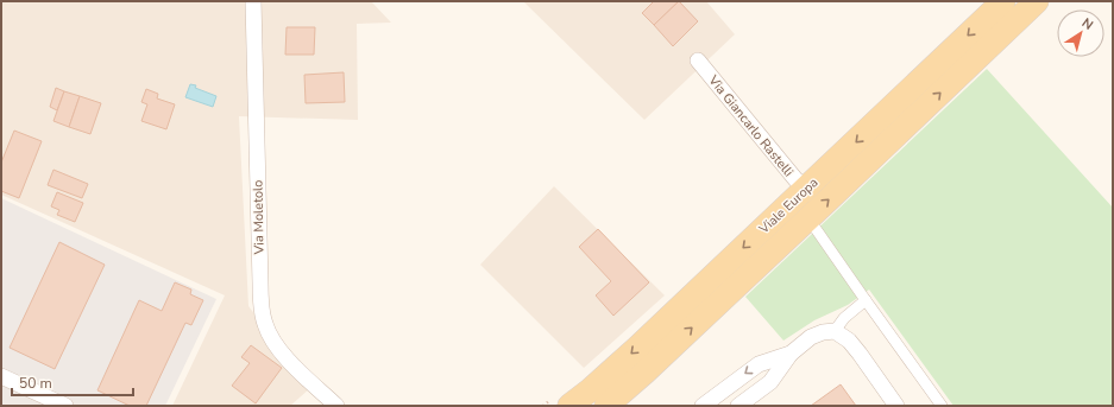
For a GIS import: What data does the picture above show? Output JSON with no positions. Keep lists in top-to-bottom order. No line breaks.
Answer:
{"streets":{"main road":["Viale Europa"],"street":["Via Giancarlo Rastelli","Via Moletolo"]},"crossings":[["Via Giancarlo Rastelli","Viale Europa"]],"scale_bar":"50 m","north":"top right"}
